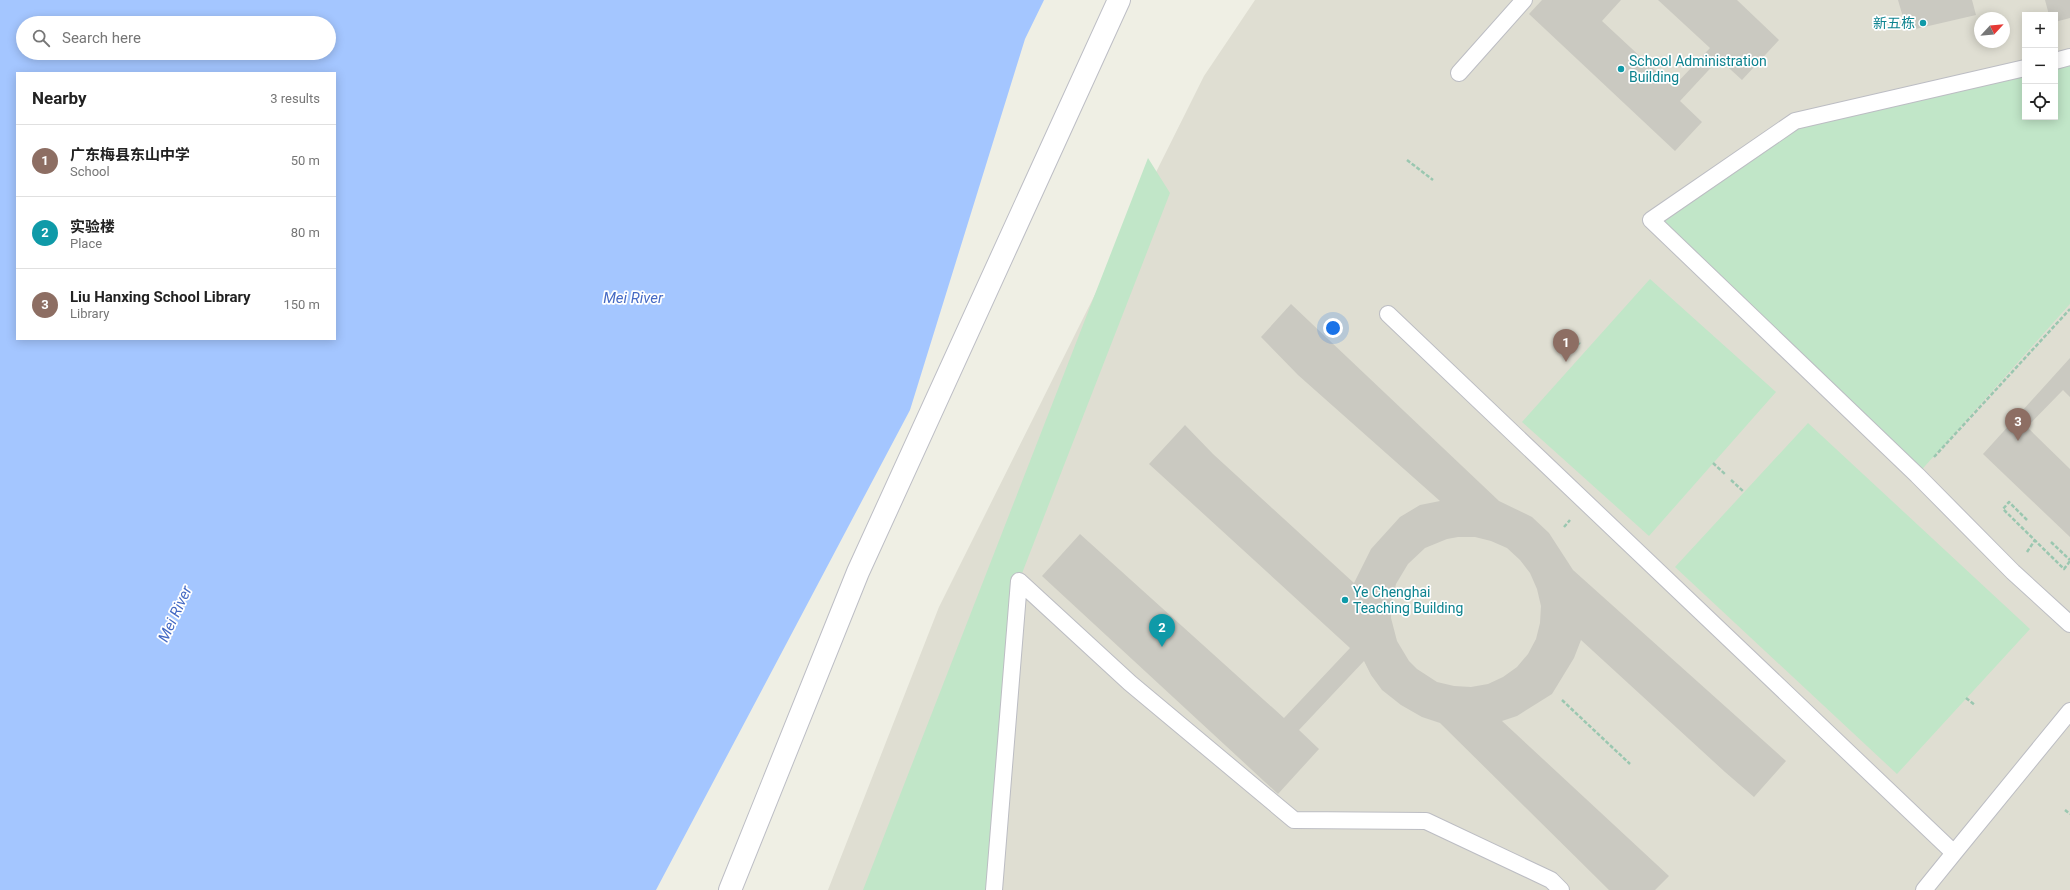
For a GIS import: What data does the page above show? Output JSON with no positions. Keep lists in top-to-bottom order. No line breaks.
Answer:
{"water":["Mei River"],"places":["新五栋","School Administration Building","Ye Chenghai Teaching Building"],"north":"top right","page":{"map_buttons":["+","−"],"search":"Search here","heading":["Nearby","3 results"],"list":[{"mark":"1","name":"广东梅县东山中学","note":"School","value":"50 m"},{"mark":"2","name":"实验楼","note":"Place","value":"80 m"},{"mark":"3","name":"Liu Hanxing School Library","note":"Library","value":"150 m"}],"pins":["1","3","2"]}}
